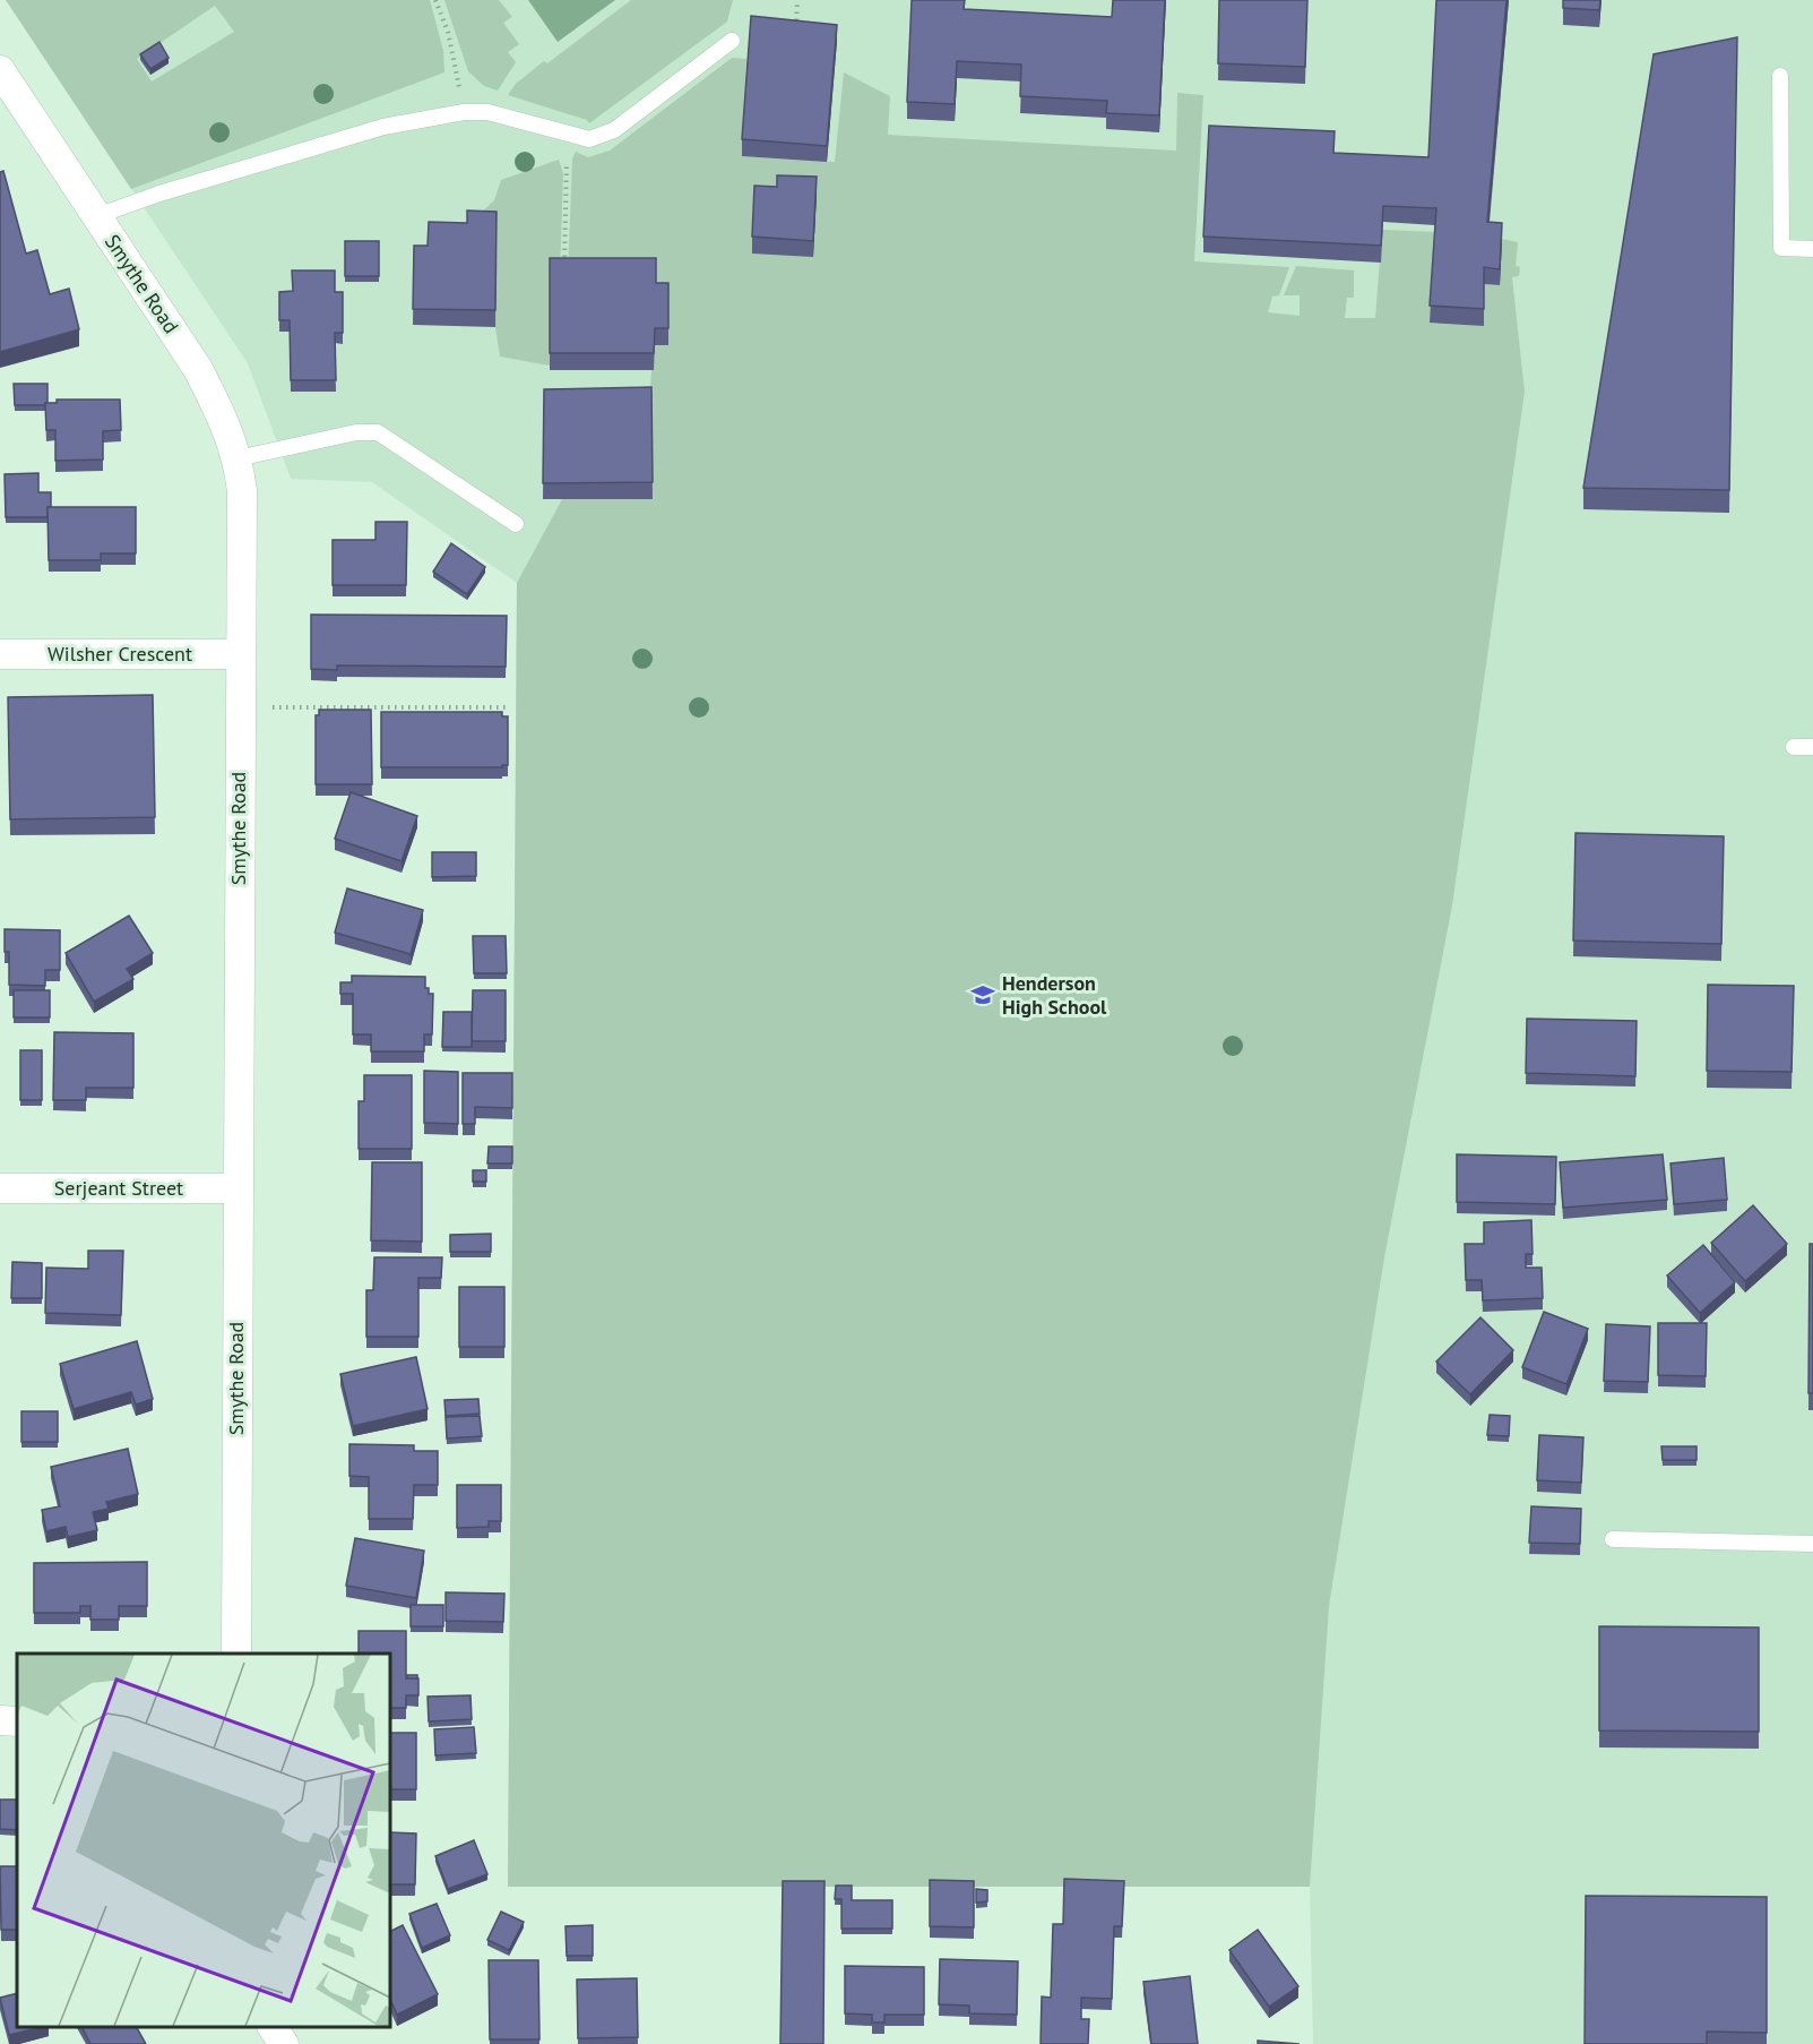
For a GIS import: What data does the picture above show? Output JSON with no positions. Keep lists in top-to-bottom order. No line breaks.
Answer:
{"streets":{"street":["Smythe Road","Wilsher Crescent","Serjeant Street"]},"crossings":[["Smythe Road","Wilsher Crescent"],["Smythe Road","Serjeant Street"]],"places":{"school or university":["Henderson High School"]}}
